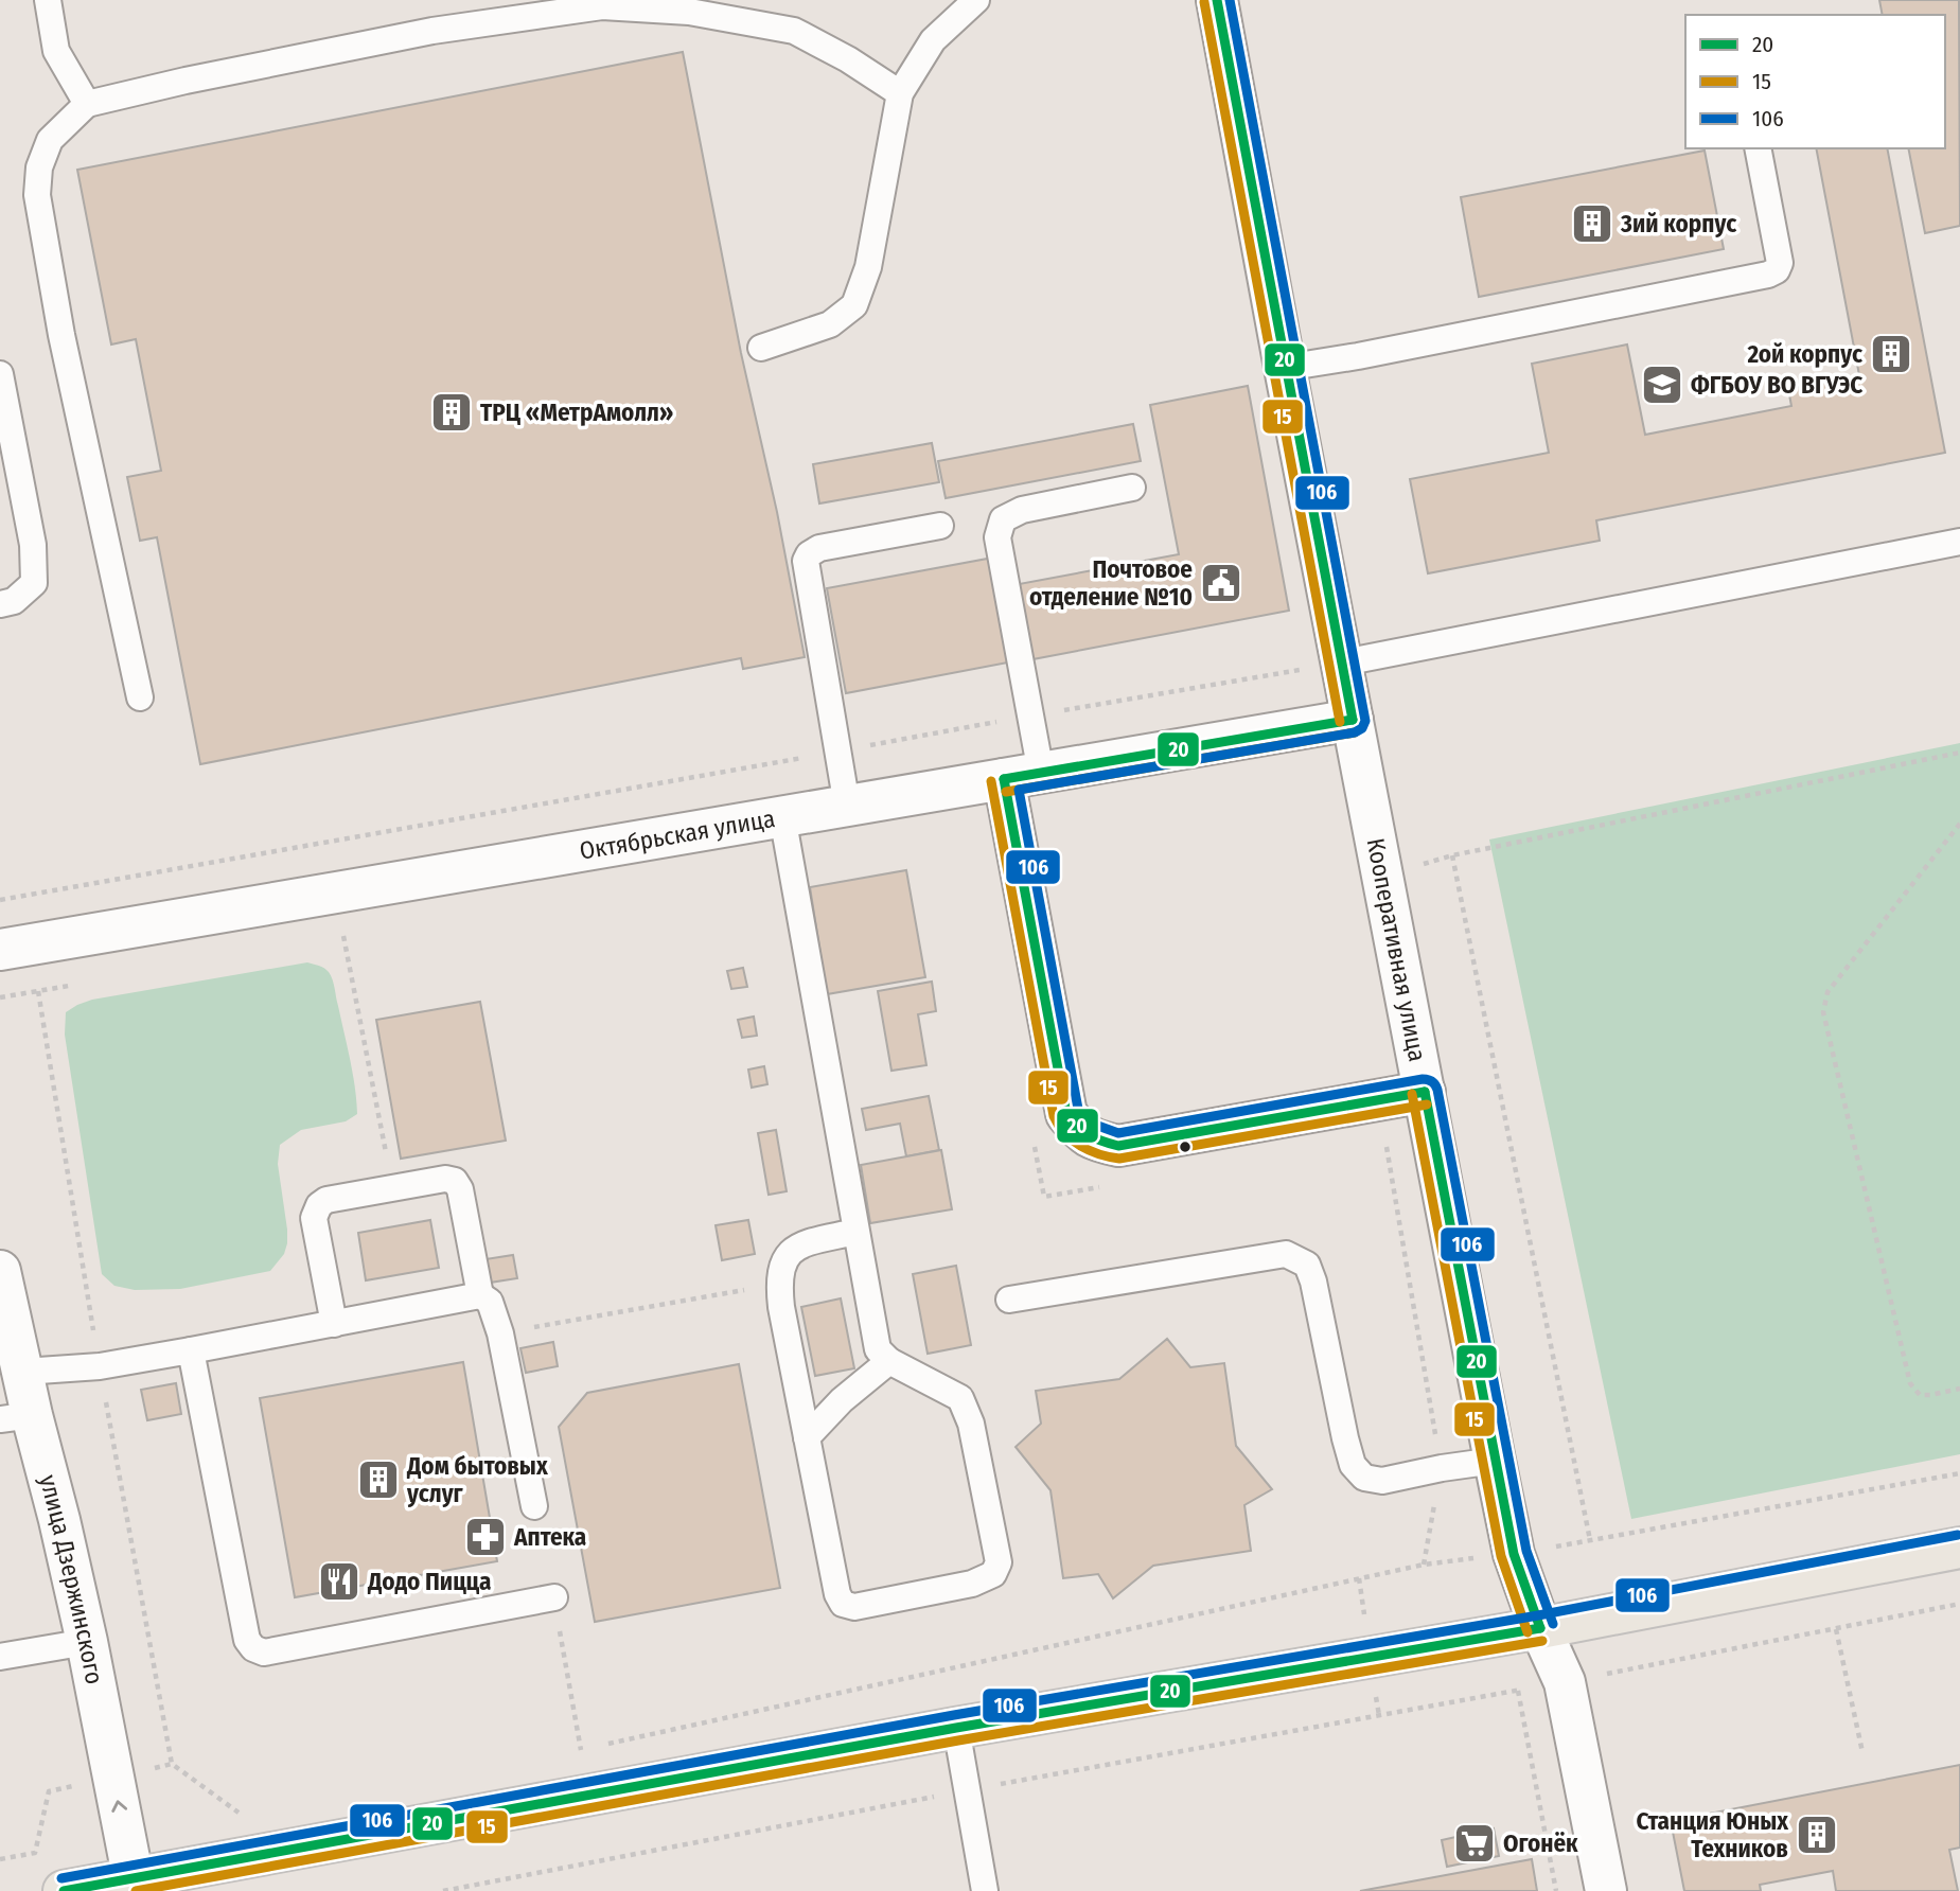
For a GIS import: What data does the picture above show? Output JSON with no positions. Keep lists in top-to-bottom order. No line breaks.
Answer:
{"streets":{"main road":["Октябрьская улица","Кооперативная улица","улица Дзержинского"]},"crossings":[["Октябрьская улица","Кооперативная улица"]],"one_way":["улица Дзержинского"],"places":{"building":["3ий корпус","2ой корпус","ТРЦ «МетрАмолл»","Дом бытовых услуг","Станция Юных Техников"],"school or university":["ФГБОУ ВО ВГУЭС"],"public building":["Почтовое отделение №10"],"pharmacy":["Аптека"],"restaurant":["Додо Пицца"],"supermarket":["Огонёк"]},"lines":["transit line 20","transit line 106","transit line 15"],"legend":["20","15","106"]}
